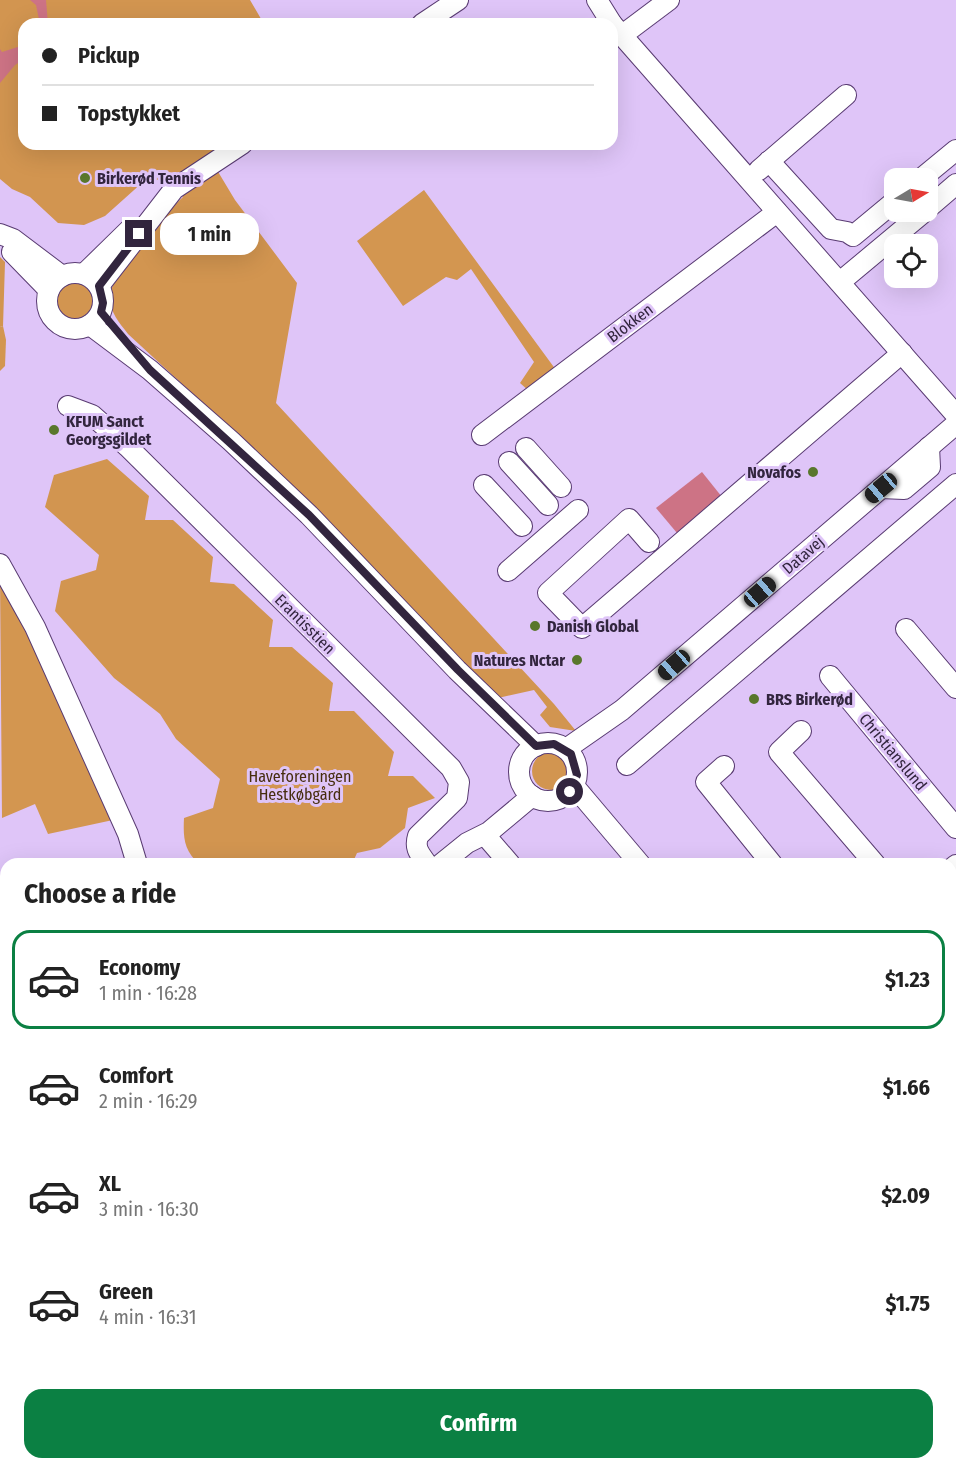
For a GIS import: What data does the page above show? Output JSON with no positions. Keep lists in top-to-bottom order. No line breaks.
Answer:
{"streets":{"street":["Blokken","Datavej","Erantisstien","Christianslund"]},"parks":["Haveforeningen Hestkøbgård"],"places":["Birkerød Tennis","KFUM Sanct Georgsgildet","Novafos","Danish Global","Natures Nctar","BRS Birkerød"],"north":"right","page":{"banner":["Pickup","Topstykket"],"bubble":"1 min","heading":"Choose a ride","list":[{"name":"Economy","note":"1 min · 16:28","value":"$1.23"},{"name":"Comfort","note":"2 min · 16:29","value":"$1.66"},{"name":"XL","note":"3 min · 16:30","value":"$2.09"},{"name":"Green","note":"4 min · 16:31","value":"$1.75"}],"buttons":"Confirm"}}
